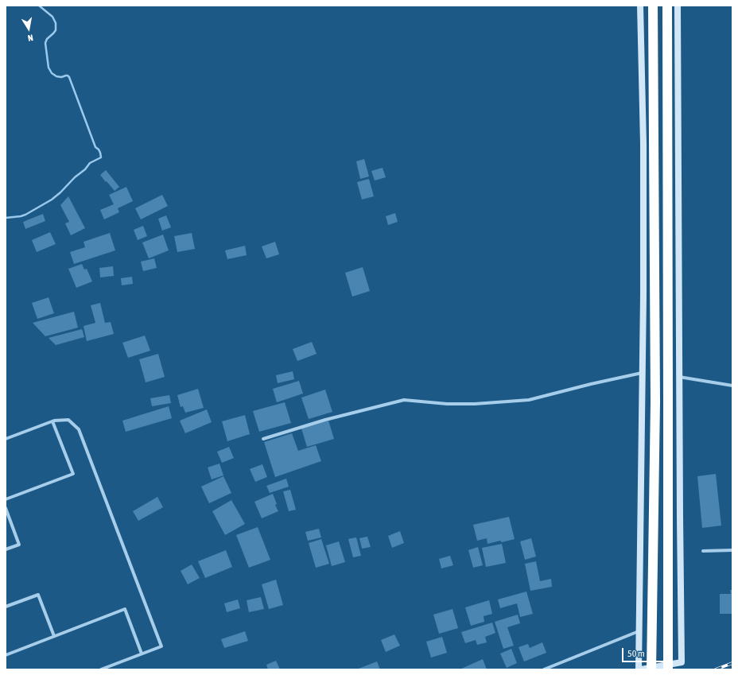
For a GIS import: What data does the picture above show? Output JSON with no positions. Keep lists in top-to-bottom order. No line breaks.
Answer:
{"scale_bar":"50 m","north":"bottom"}
